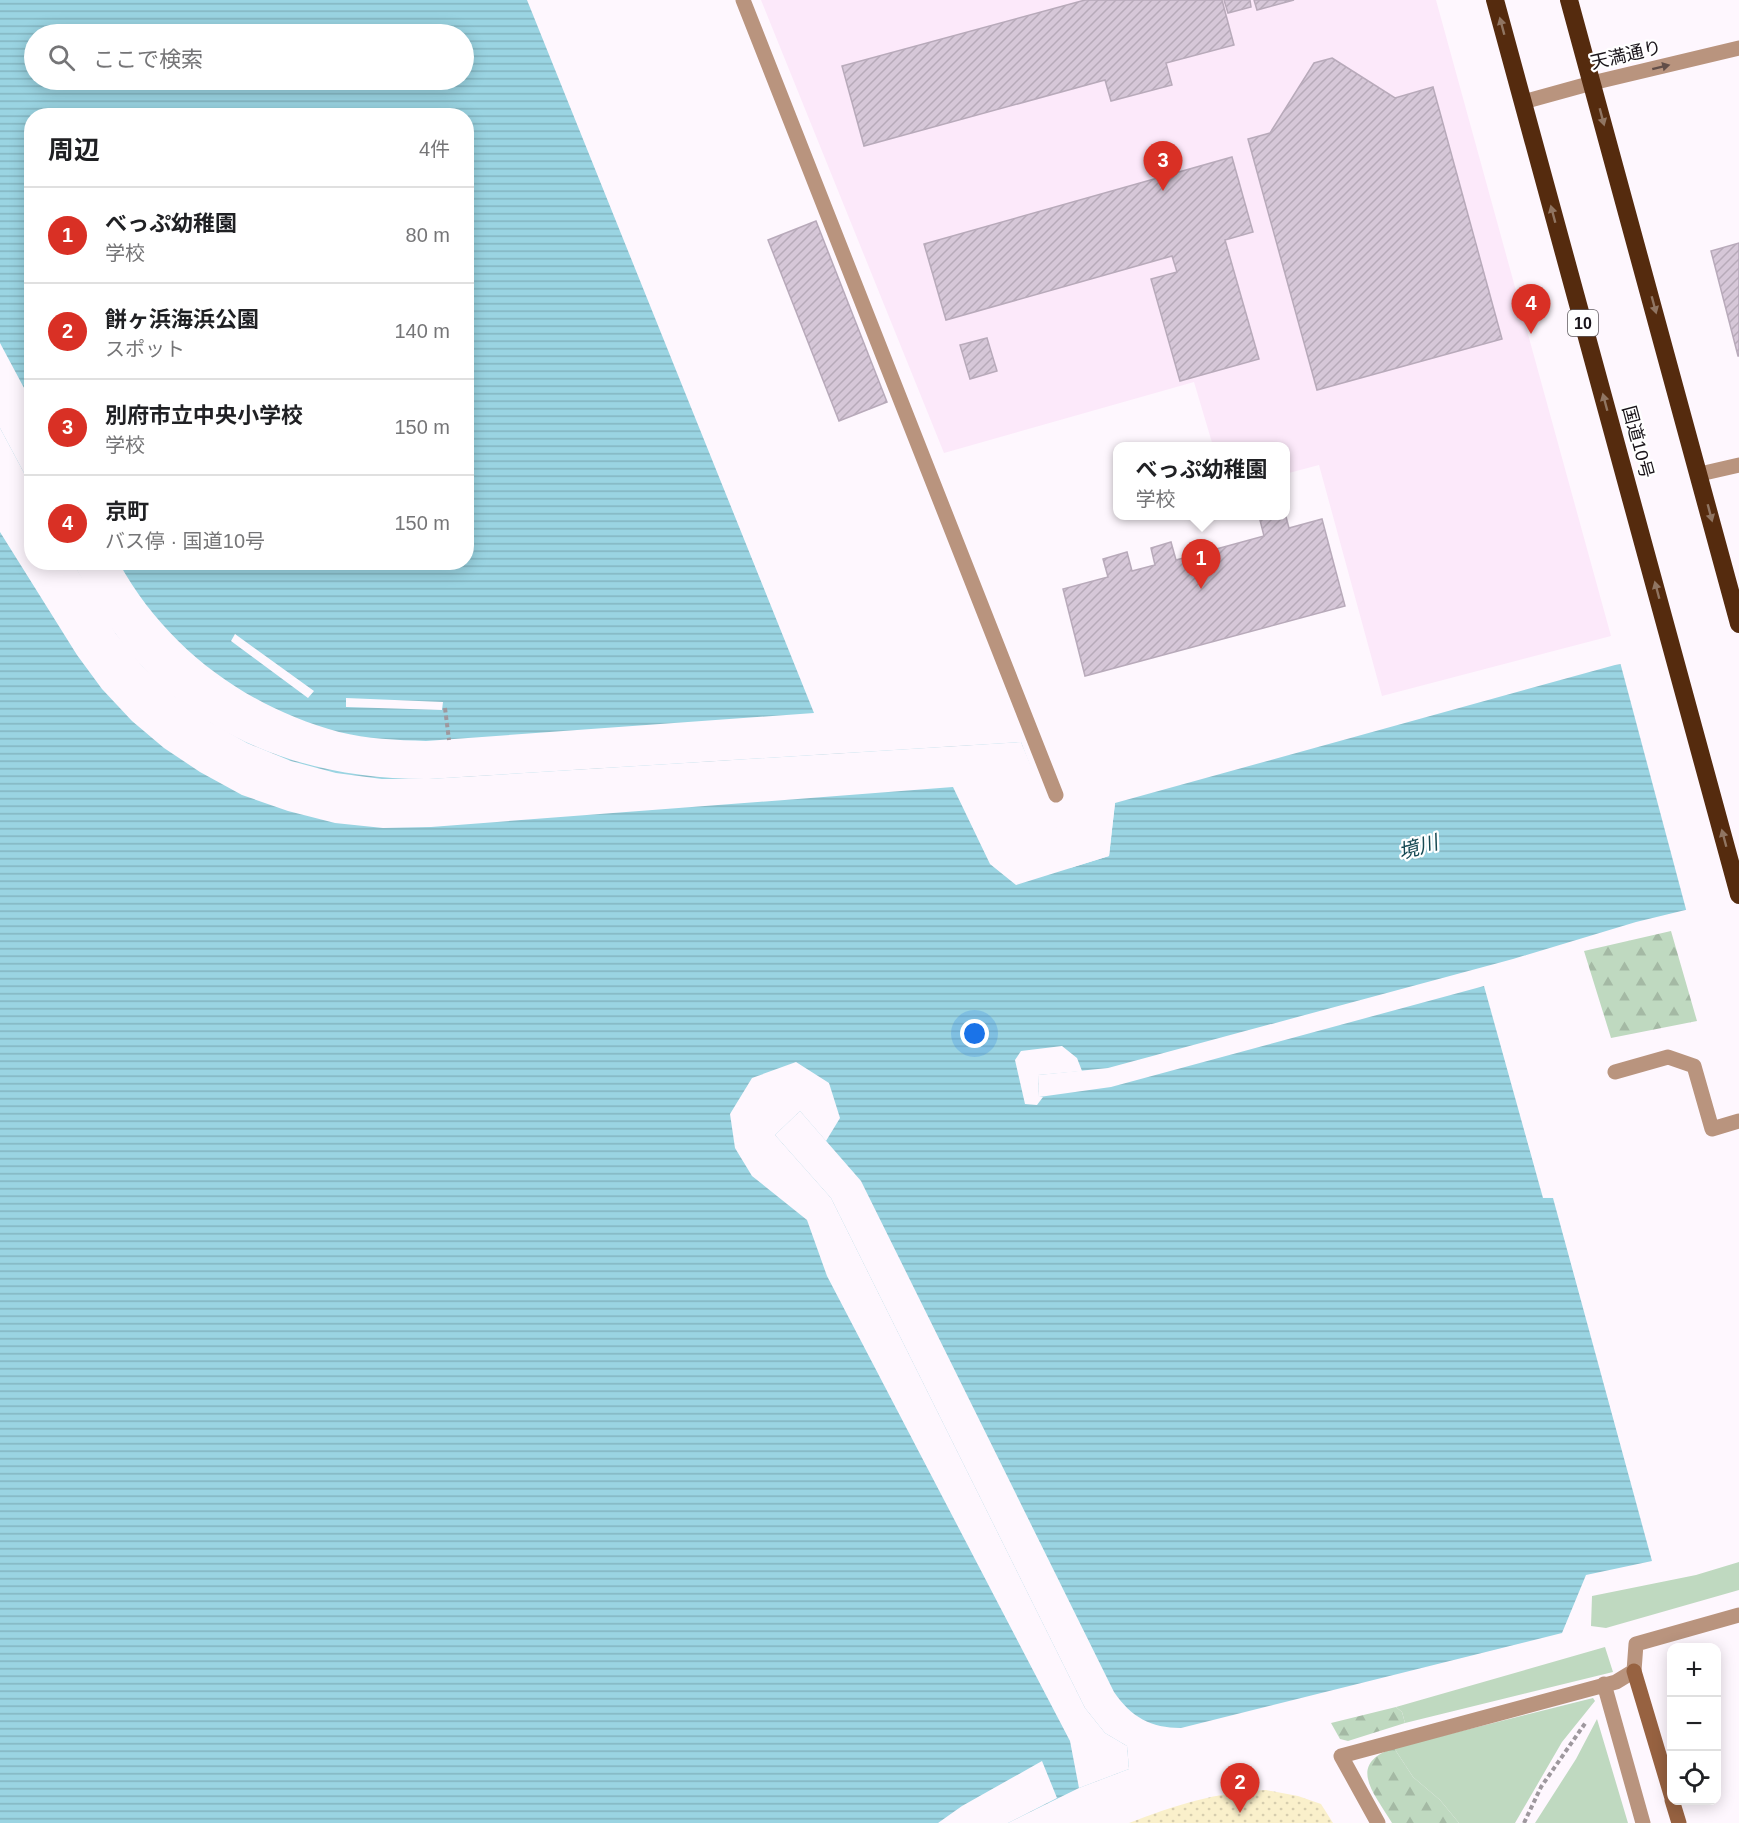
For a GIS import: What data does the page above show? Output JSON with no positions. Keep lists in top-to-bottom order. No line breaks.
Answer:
{"streets":{"highway":["10","国道10号"],"street":["天満通り"]},"crossings":[["天満通り","国道10号"]],"one_way":["天満通り"],"water":["境川"],"page":{"search":"ここで検索","heading":["周辺","4件"],"pins":["3","4","1","2"],"list":[{"mark":"1","name":"べっぷ幼稚園","note":"学校","value":"80 m"},{"mark":"2","name":"餅ヶ浜海浜公園","note":"スポット","value":"140 m"},{"mark":"3","name":"別府市立中央小学校","note":"学校","value":"150 m"},{"mark":"4","name":"京町","note":"バス停 · 国道10号","value":"150 m"}],"popup":["べっぷ幼稚園","学校"],"map_buttons":["+","−"]}}
